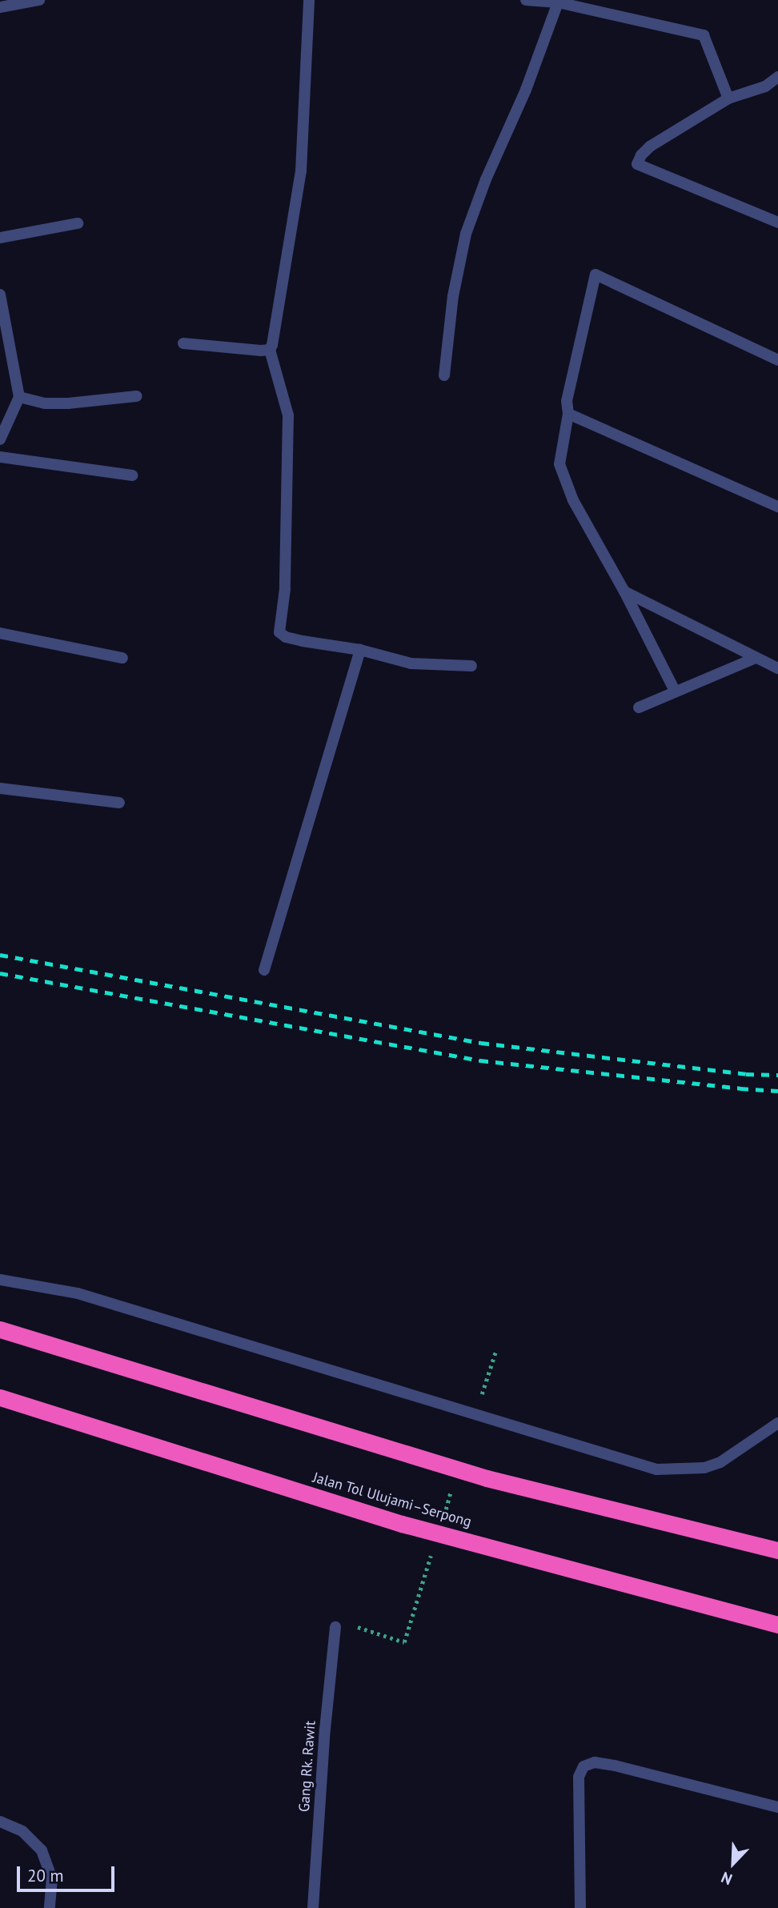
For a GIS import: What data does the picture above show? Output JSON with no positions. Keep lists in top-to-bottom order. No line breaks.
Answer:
{"streets":{"highway":["Jalan Tol Ulujami–Serpong"],"street":["Gang Rk. Rawit"]},"scale_bar":"20 m","north":"bottom left"}
